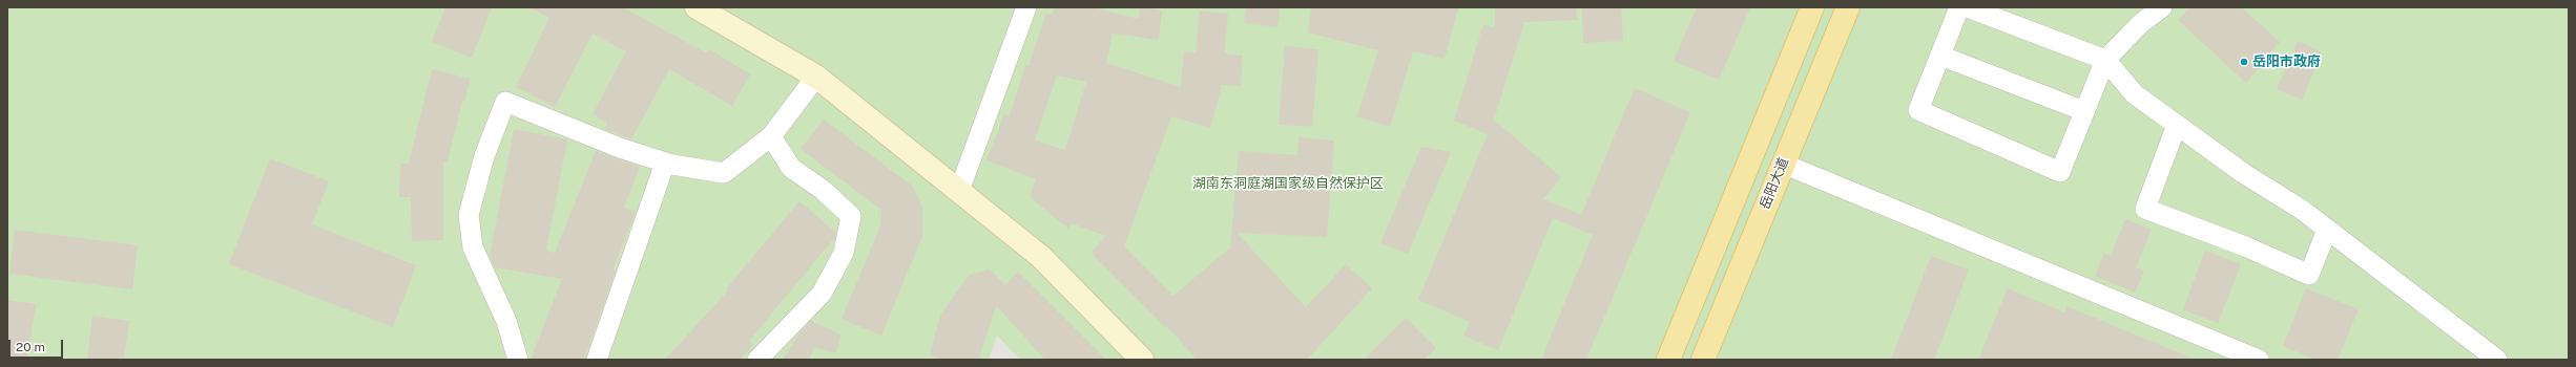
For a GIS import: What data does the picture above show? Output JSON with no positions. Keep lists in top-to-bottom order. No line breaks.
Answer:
{"streets":{"main road":["岳阳大道"]},"parks":["湖南东洞庭湖国家级自然保护区"],"places":["岳阳市政府"],"scale_bar":"20 m"}
